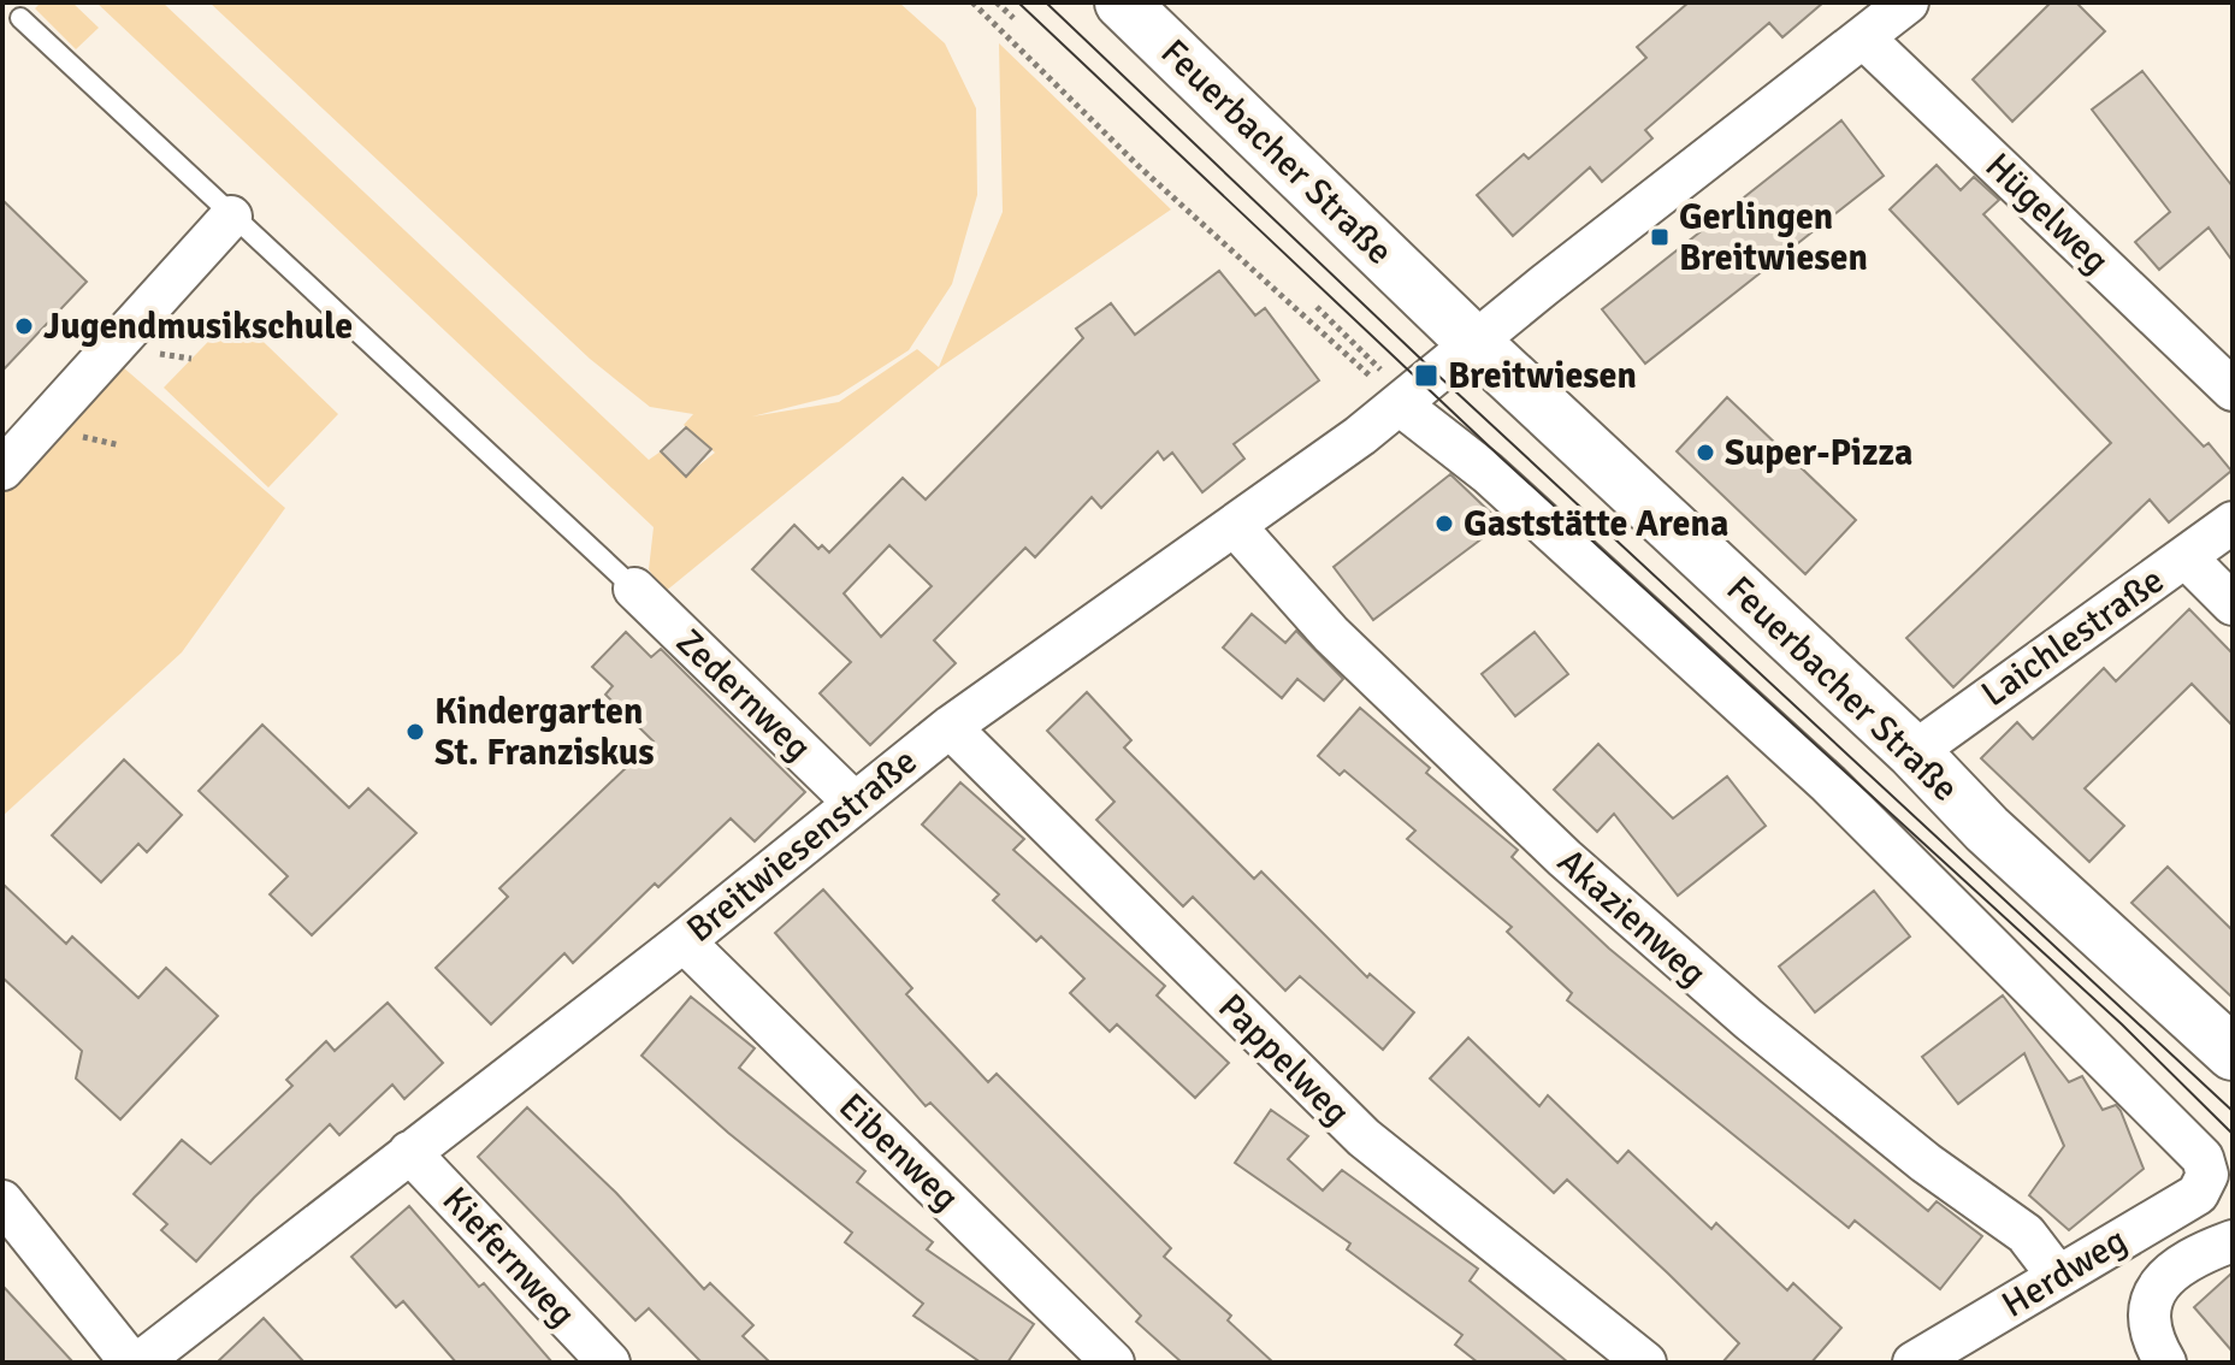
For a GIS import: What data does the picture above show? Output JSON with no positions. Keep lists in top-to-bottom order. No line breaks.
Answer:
{"streets":{"main road":["Feuerbacher Straße"],"street":["Hügelweg","Laichlestraße","Zedernweg","Breitwiesenstraße","Akazienweg","Pappelweg","Eibenweg","Kiefernweg","Herdweg"]},"crossings":[["Feuerbacher Straße","Laichlestraße"],["Feuerbacher Straße","Breitwiesenstraße"],["Hügelweg","Breitwiesenstraße"],["Zedernweg","Breitwiesenstraße"],["Breitwiesenstraße","Akazienweg"],["Breitwiesenstraße","Pappelweg"],["Breitwiesenstraße","Eibenweg"],["Breitwiesenstraße","Kiefernweg"],["Breitwiesenstraße","Herdweg"],["Akazienweg","Herdweg"]],"places":{"transit":["Gerlingen Breitwiesen","Breitwiesen"],"other":["Jugendmusikschule","Super-Pizza","Gaststätte Arena","Kindergarten St. Franziskus"]}}
